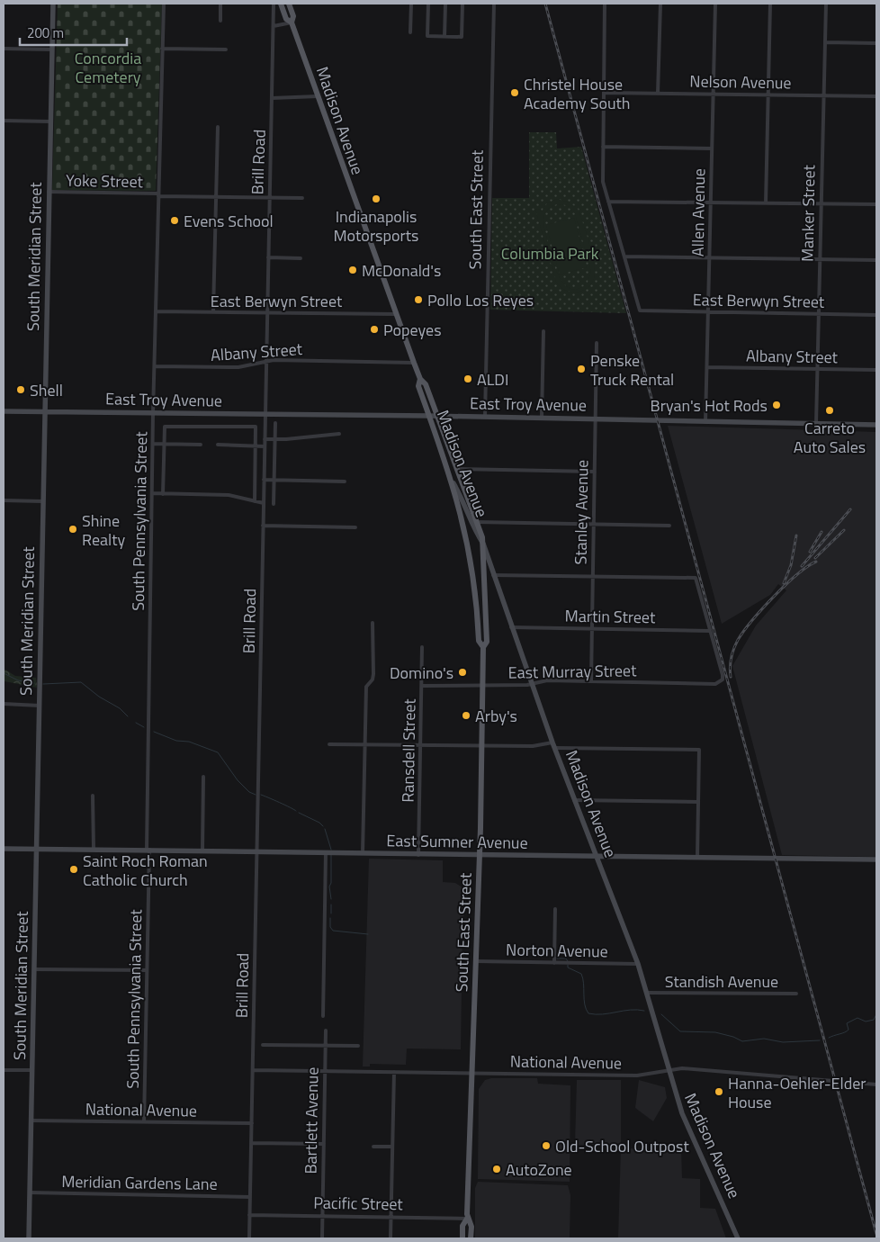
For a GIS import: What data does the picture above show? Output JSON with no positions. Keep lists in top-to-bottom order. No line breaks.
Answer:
{"streets":{"main road":["Madison Avenue","South East Street","South Meridian Street","East Troy Avenue","East Sumner Avenue"],"street":["Nelson Avenue","Brill Road","Yoke Street","Allen Avenue","Manker Street","East Berwyn Street","Albany Street","Stanley Avenue","South Pennsylvania Street","Martin Street","East Murray Street","Ransdell Street","Norton Avenue","Standish Avenue","National Avenue","Bartlett Avenue","Meridian Gardens Lane","Pacific Street"]},"crossings":[["Nelson Avenue","Allen Avenue"],["Nelson Avenue","Manker Street"],["Madison Avenue","South East Street"],["Madison Avenue","East Berwyn Street"],["Madison Avenue","Albany Street"],["Madison Avenue","East Troy Avenue"],["Madison Avenue","Martin Street"],["Madison Avenue","East Murray Street"],["Madison Avenue","East Sumner Avenue"],["Madison Avenue","Norton Avenue"],["Madison Avenue","Standish Avenue"],["Madison Avenue","National Avenue"],["Brill Road","Yoke Street"],["Brill Road","East Berwyn Street"],["Brill Road","Albany Street"],["Brill Road","East Troy Avenue"],["Brill Road","East Sumner Avenue"],["Brill Road","National Avenue"],["Brill Road","Meridian Gardens Lane"],["Brill Road","Pacific Street"],["Yoke Street","South Meridian Street"],["Yoke Street","South Pennsylvania Street"],["South East Street","East Troy Avenue"],["South East Street","East Murray Street"],["South East Street","East Sumner Avenue"],["South East Street","Norton Avenue"],["South East Street","National Avenue"],["South East Street","Pacific Street"],["Allen Avenue","East Berwyn Street"],["Allen Avenue","Albany Street"],["Allen Avenue","East Troy Avenue"],["Manker Street","East Berwyn Street"],["Manker Street","Albany Street"],["Manker Street","East Troy Avenue"],["South Meridian Street","East Troy Avenue"],["South Meridian Street","East Sumner Avenue"],["South Meridian Street","National Avenue"],["South Meridian Street","Meridian Gardens Lane"],["East Berwyn Street","South Pennsylvania Street"],["Albany Street","South Pennsylvania Street"],["East Troy Avenue","Stanley Avenue"],["East Troy Avenue","South Pennsylvania Street"],["Stanley Avenue","Martin Street"],["Stanley Avenue","East Murray Street"],["South Pennsylvania Street","East Sumner Avenue"],["South Pennsylvania Street","National Avenue"],["Martin Street","East Murray Street"],["East Murray Street","Ransdell Street"],["Ransdell Street","East Sumner Avenue"],["National Avenue","Bartlett Avenue"],["Bartlett Avenue","Pacific Street"]],"parks":["Concordia Cemetery","Columbia Park"],"places":["Christel House Academy South","Indianapolis Motorsports","Evens School","McDonald's","Pollo Los Reyes","Popeyes","Penske Truck Rental","ALDI","Shell","Bryan's Hot Rods","Carreto Auto Sales","Shine Realty","Domino's","Arby's","Saint Roch Roman Catholic Church","Hanna-Oehler-Elder House","Old-School Outpost","AutoZone"],"scale_bar":"200 m"}
